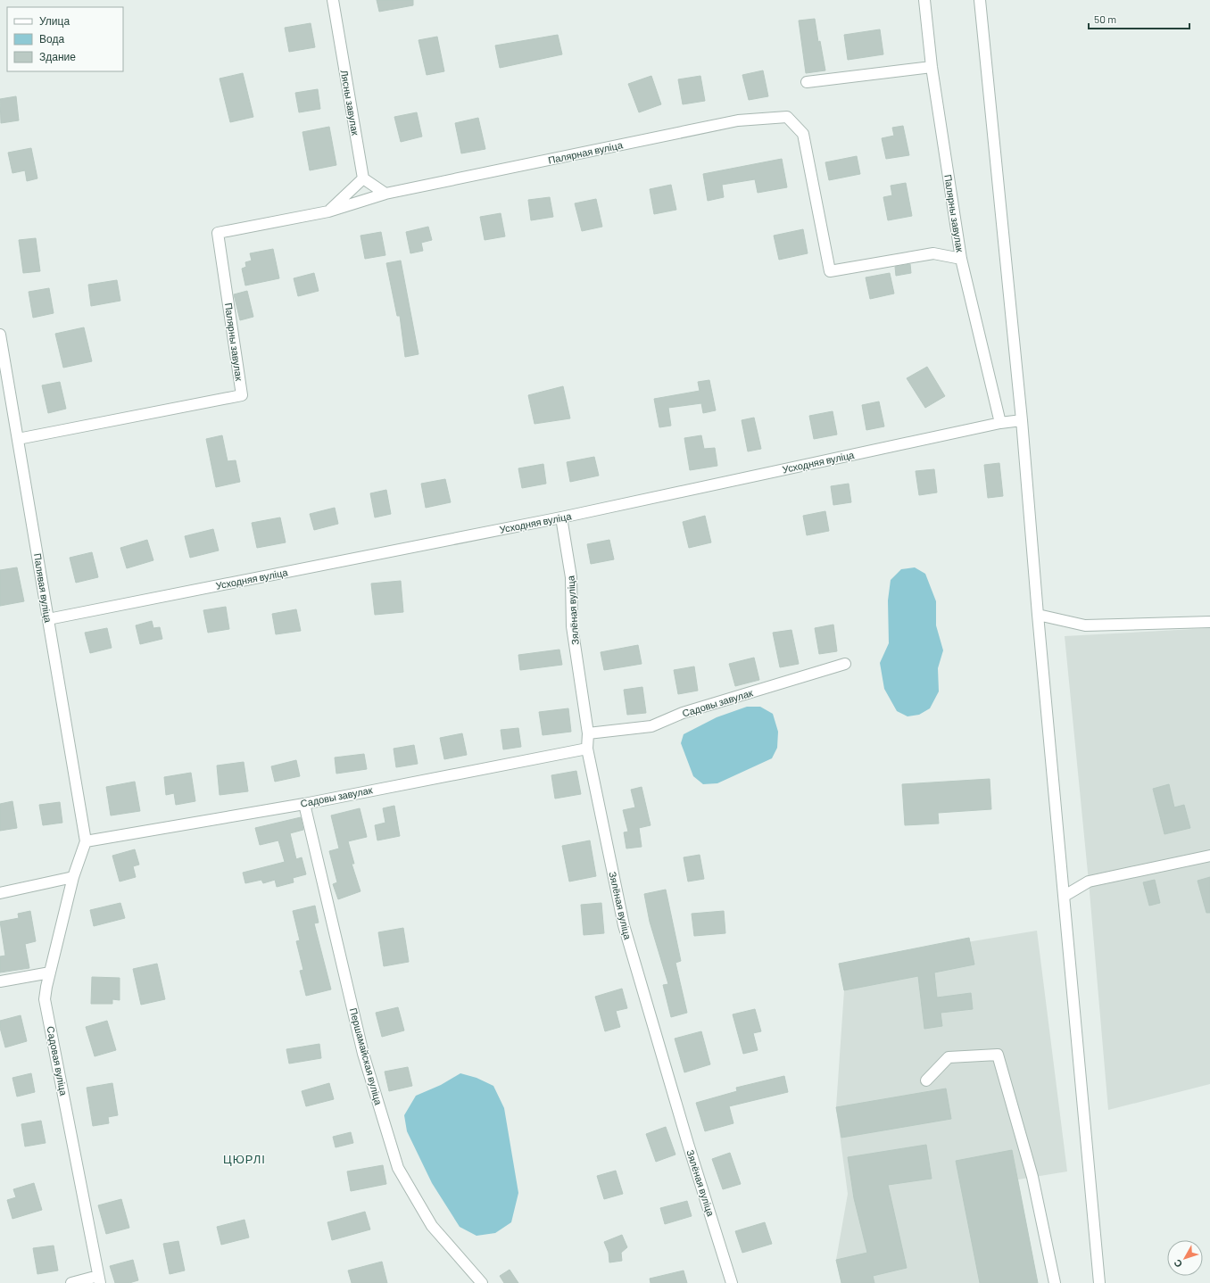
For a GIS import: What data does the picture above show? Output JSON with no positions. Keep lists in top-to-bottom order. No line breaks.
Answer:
{"streets":{"street":["Лясны завулак","Палярная вуліца","Палярны завулак","Усходняя вуліца","Палявая вуліца","Зялёная вуліца","Садовы завулак","Першамайская вуліца","Садовая вуліца"]},"crossings":[["Палярная вуліца","Палярны завулак"],["Палярны завулак","Усходняя вуліца"],["Палярны завулак","Палявая вуліца"],["Усходняя вуліца","Палявая вуліца"],["Усходняя вуліца","Зялёная вуліца"],["Палявая вуліца","Садовы завулак"],["Палявая вуліца","Садовая вуліца"],["Зялёная вуліца","Садовы завулак"],["Садовы завулак","Першамайская вуліца"],["Садовы завулак","Садовая вуліца"]],"districts":["ЦЮРЛІ"],"legend":["Улица","Вода","Здание"],"scale_bar":"50 m","north":"bottom left"}
